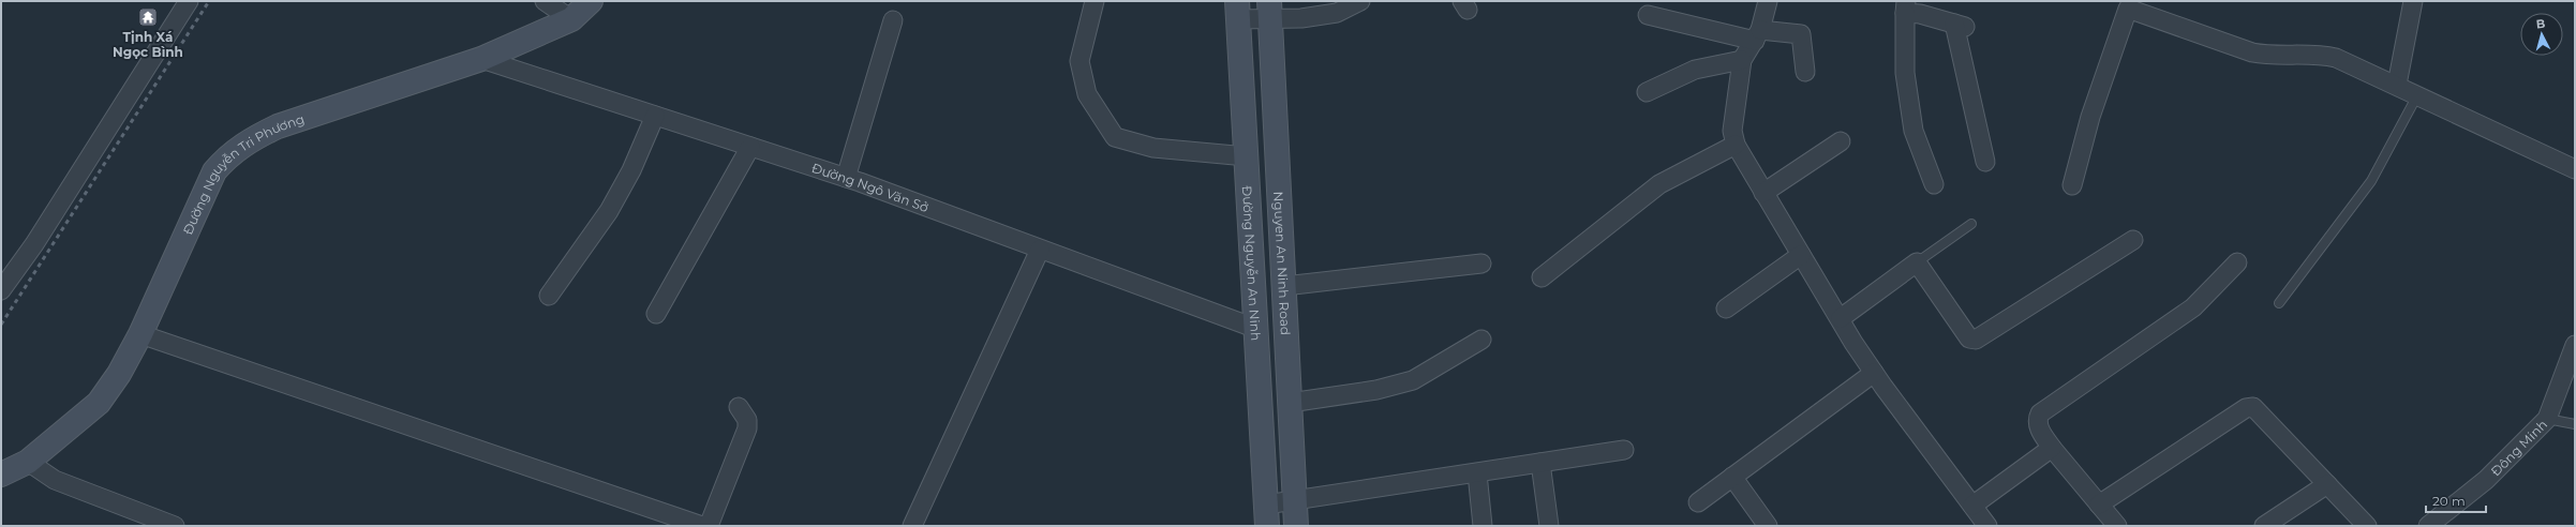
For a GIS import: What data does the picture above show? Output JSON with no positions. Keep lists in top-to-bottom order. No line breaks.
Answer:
{"streets":{"main road":["Đường Nguyễn Tri Phương","Đường Nguyễn An Ninh","Nguyen An Ninh Road"],"street":["Đường Ngô Văn Sở","Đông Minh"]},"crossings":[["Đường Nguyễn Tri Phương","Đường Ngô Văn Sở"],["Đường Ngô Văn Sở","Đường Nguyễn An Ninh"]],"places":{"temple":["Tịnh Xá Ngọc Bình"]},"scale_bar":"20 m","north":"top"}
